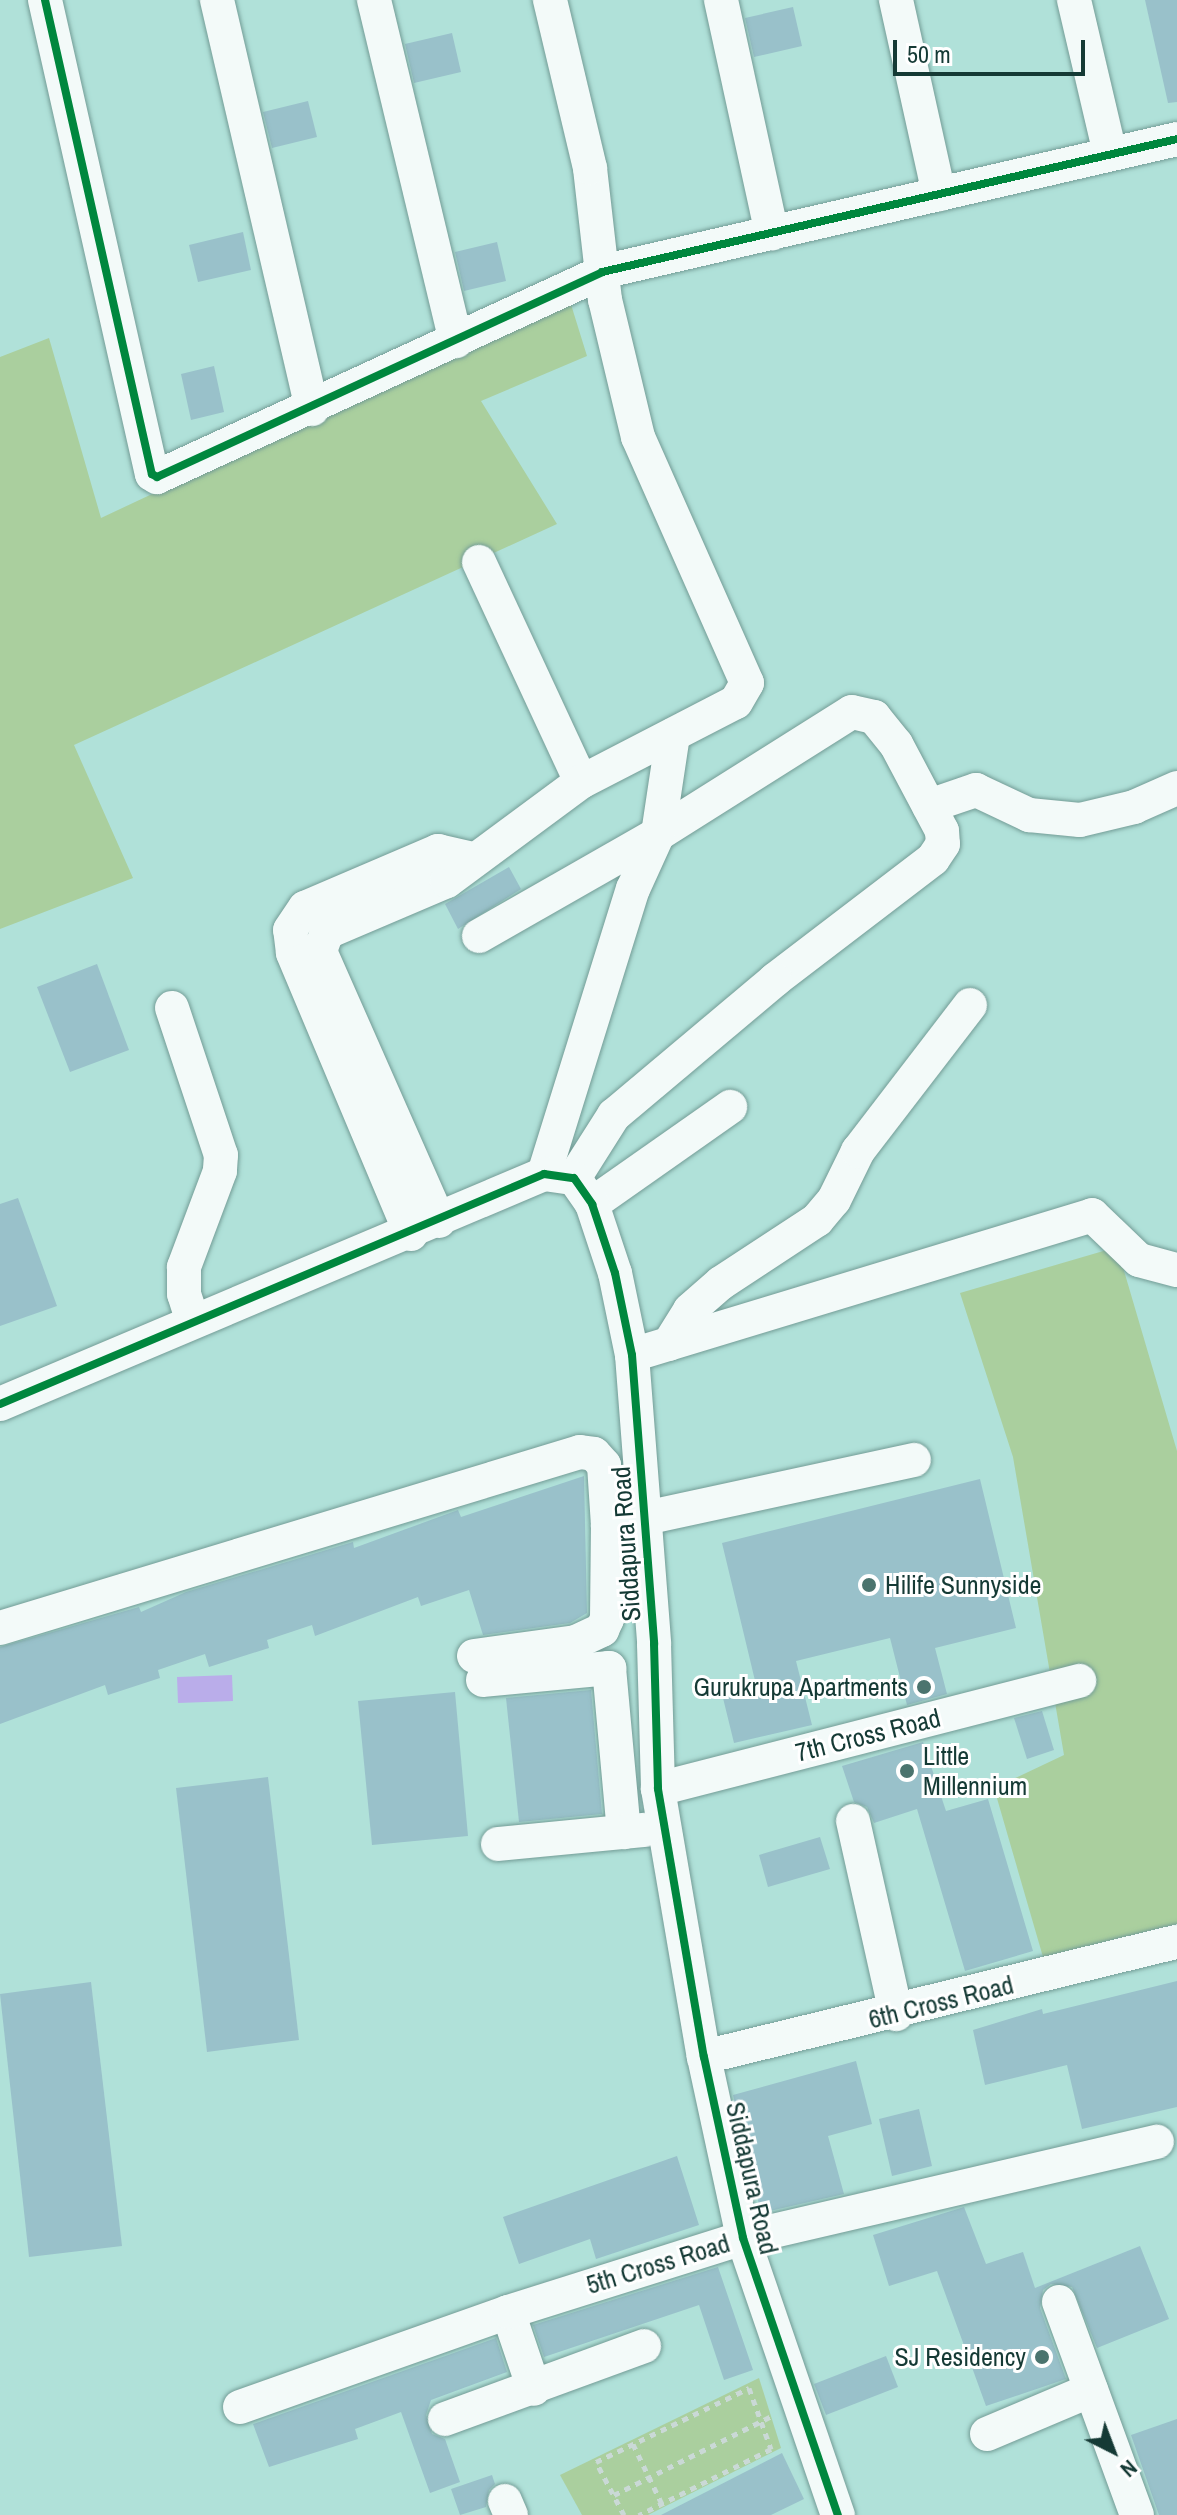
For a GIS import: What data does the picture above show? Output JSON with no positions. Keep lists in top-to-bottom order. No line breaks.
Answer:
{"streets":{"street":["Siddapura Road","7th Cross Road","6th Cross Road","5th Cross Road"]},"crossings":[["Siddapura Road","7th Cross Road"],["Siddapura Road","6th Cross Road"],["Siddapura Road","5th Cross Road"]],"places":["Hilife Sunnyside","Gurukrupa Apartments","Little Millennium","SJ Residency"],"scale_bar":"50 m","north":"bottom right"}
